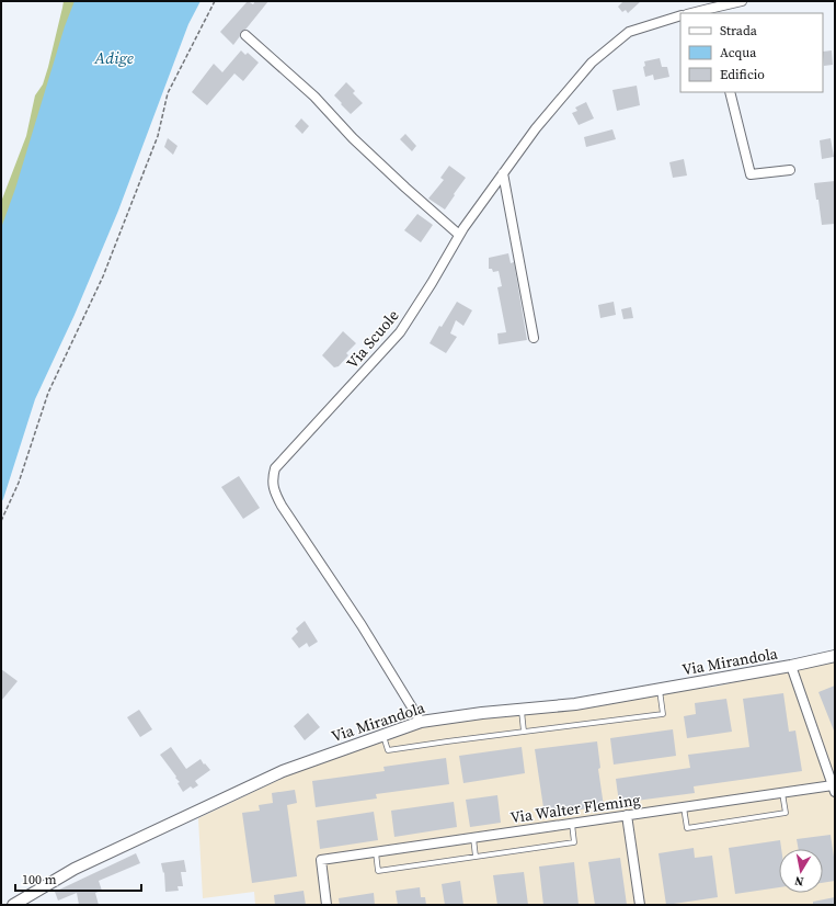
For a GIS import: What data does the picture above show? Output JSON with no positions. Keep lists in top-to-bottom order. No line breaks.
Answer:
{"streets":{"street":["Via Scuole","Via Mirandola","Via Walter Fleming"]},"crossings":[["Via Scuole","Via Mirandola"]],"water":["Adige"],"legend":["Strada","Acqua","Edificio"],"scale_bar":"100 m","north":"bottom"}
